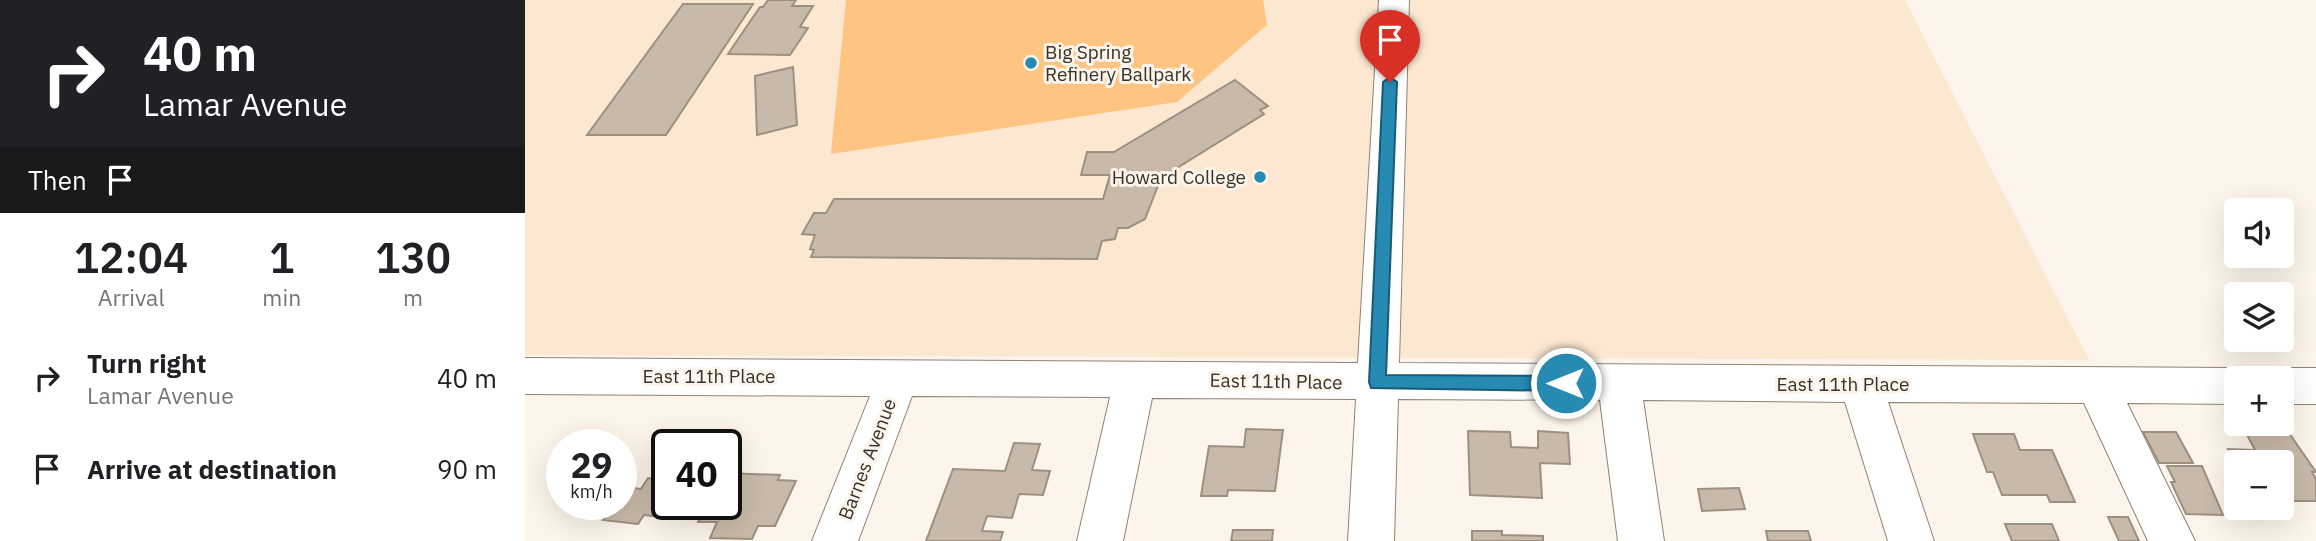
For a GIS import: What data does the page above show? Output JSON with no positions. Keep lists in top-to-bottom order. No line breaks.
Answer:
{"streets":{"street":["East 11th Place","Barnes Avenue"]},"crossings":[["East 11th Place","Barnes Avenue"]],"places":["Big Spring Refinery Ballpark","Howard College"],"page":{"turn":["40 m","Lamar Avenue"],"then":"Then","map_buttons":["+","−"],"eta":["12:04","Arrival","1","min","130","m"],"list":[{"name":"Turn right","note":"Lamar Avenue","value":"40 m"},{"name":"Arrive at destination","value":"90 m"}],"speed":"29 km/h","limit":"40"}}
